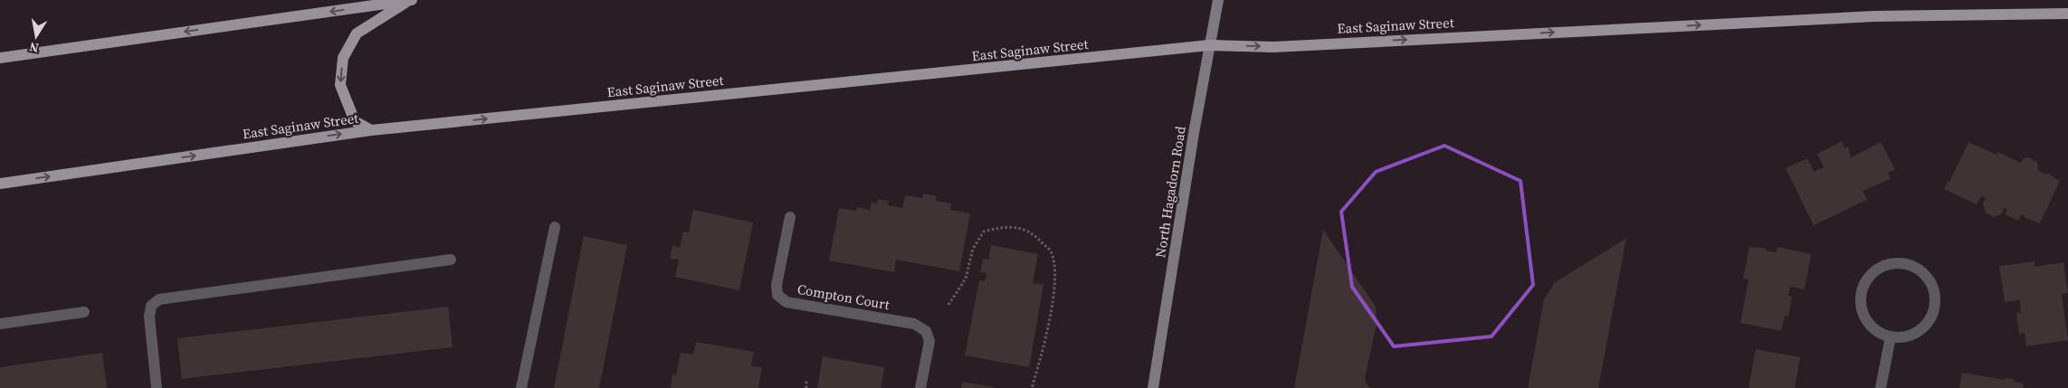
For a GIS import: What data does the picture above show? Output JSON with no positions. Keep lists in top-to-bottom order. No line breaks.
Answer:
{"streets":{"main road":["East Saginaw Street"],"street":["North Hagadorn Road","Compton Court"]},"crossings":[["East Saginaw Street","North Hagadorn Road"]],"one_way":["East Saginaw Street"],"north":"bottom"}
